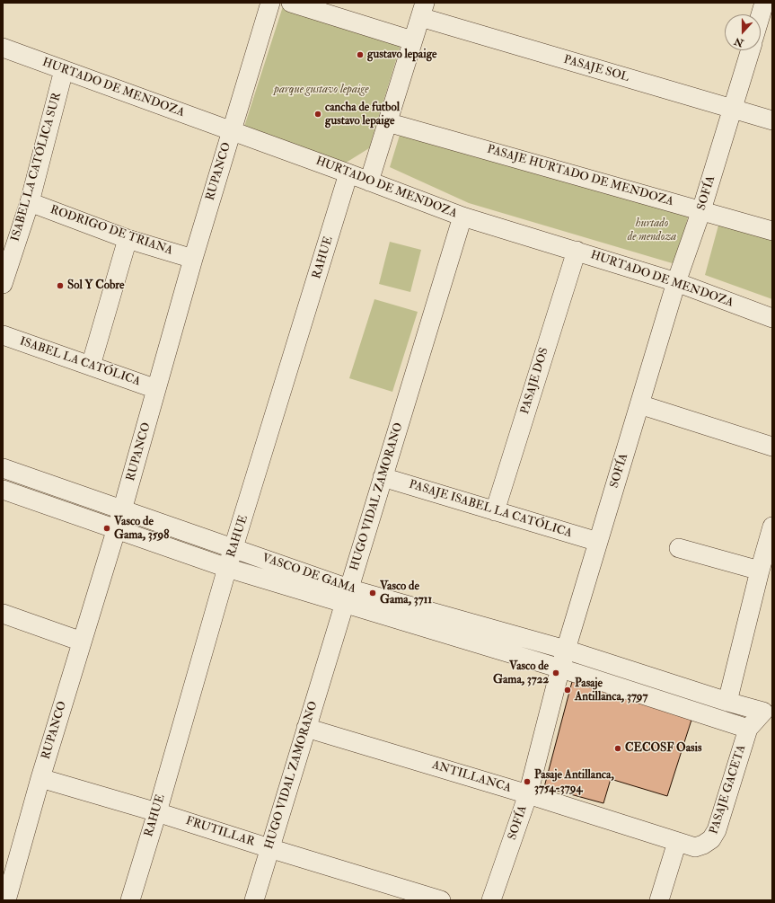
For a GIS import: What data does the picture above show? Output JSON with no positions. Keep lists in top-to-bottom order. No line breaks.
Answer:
{"streets":{"street":["PASAJE SOL","HURTADO DE MENDOZA","ISABEL LA CATÓLICA SUR","RUPANCO","PASAJE HURTADO DE MENDOZA","SOFÍA","RODRIGO DE TRIANA","RAHUE","ISABEL LA CATÓLICA","PASAJE DOS","HUGO VIDAL ZAMORANO","PASAJE ISABEL LA CATÓLICA","VASCO DE GAMA","ANTILLANCA","PASAJE GACETA","FRUTILLAR"]},"crossings":[["PASAJE SOL","SOFÍA"],["HURTADO DE MENDOZA","ISABEL LA CATÓLICA SUR"],["HURTADO DE MENDOZA","RUPANCO"],["HURTADO DE MENDOZA","SOFÍA"],["HURTADO DE MENDOZA","RAHUE"],["HURTADO DE MENDOZA","PASAJE DOS"],["HURTADO DE MENDOZA","HUGO VIDAL ZAMORANO"],["ISABEL LA CATÓLICA SUR","RODRIGO DE TRIANA"],["RUPANCO","RODRIGO DE TRIANA"],["RUPANCO","ISABEL LA CATÓLICA"],["RUPANCO","VASCO DE GAMA"],["RUPANCO","FRUTILLAR"],["PASAJE HURTADO DE MENDOZA","SOFÍA"],["SOFÍA","PASAJE ISABEL LA CATÓLICA"],["SOFÍA","VASCO DE GAMA"],["SOFÍA","ANTILLANCA"],["RAHUE","VASCO DE GAMA"],["RAHUE","FRUTILLAR"],["PASAJE DOS","PASAJE ISABEL LA CATÓLICA"],["HUGO VIDAL ZAMORANO","PASAJE ISABEL LA CATÓLICA"],["HUGO VIDAL ZAMORANO","VASCO DE GAMA"],["HUGO VIDAL ZAMORANO","ANTILLANCA"],["HUGO VIDAL ZAMORANO","FRUTILLAR"],["VASCO DE GAMA","PASAJE GACETA"],["ANTILLANCA","PASAJE GACETA"]],"parks":["parque gustavo lepaige","hurtado de mendoza"],"places":["gustavo lepaige","cancha de futbol gustavo lepaige","Sol Y Cobre","Vasco de Gama, 3598","Vasco de Gama, 3711","Vasco de Gama, 3722","Pasaje Antillanca, 3797","CECOSF Oasis","Pasaje Antillanca, 3754-3794"],"north":"bottom"}
